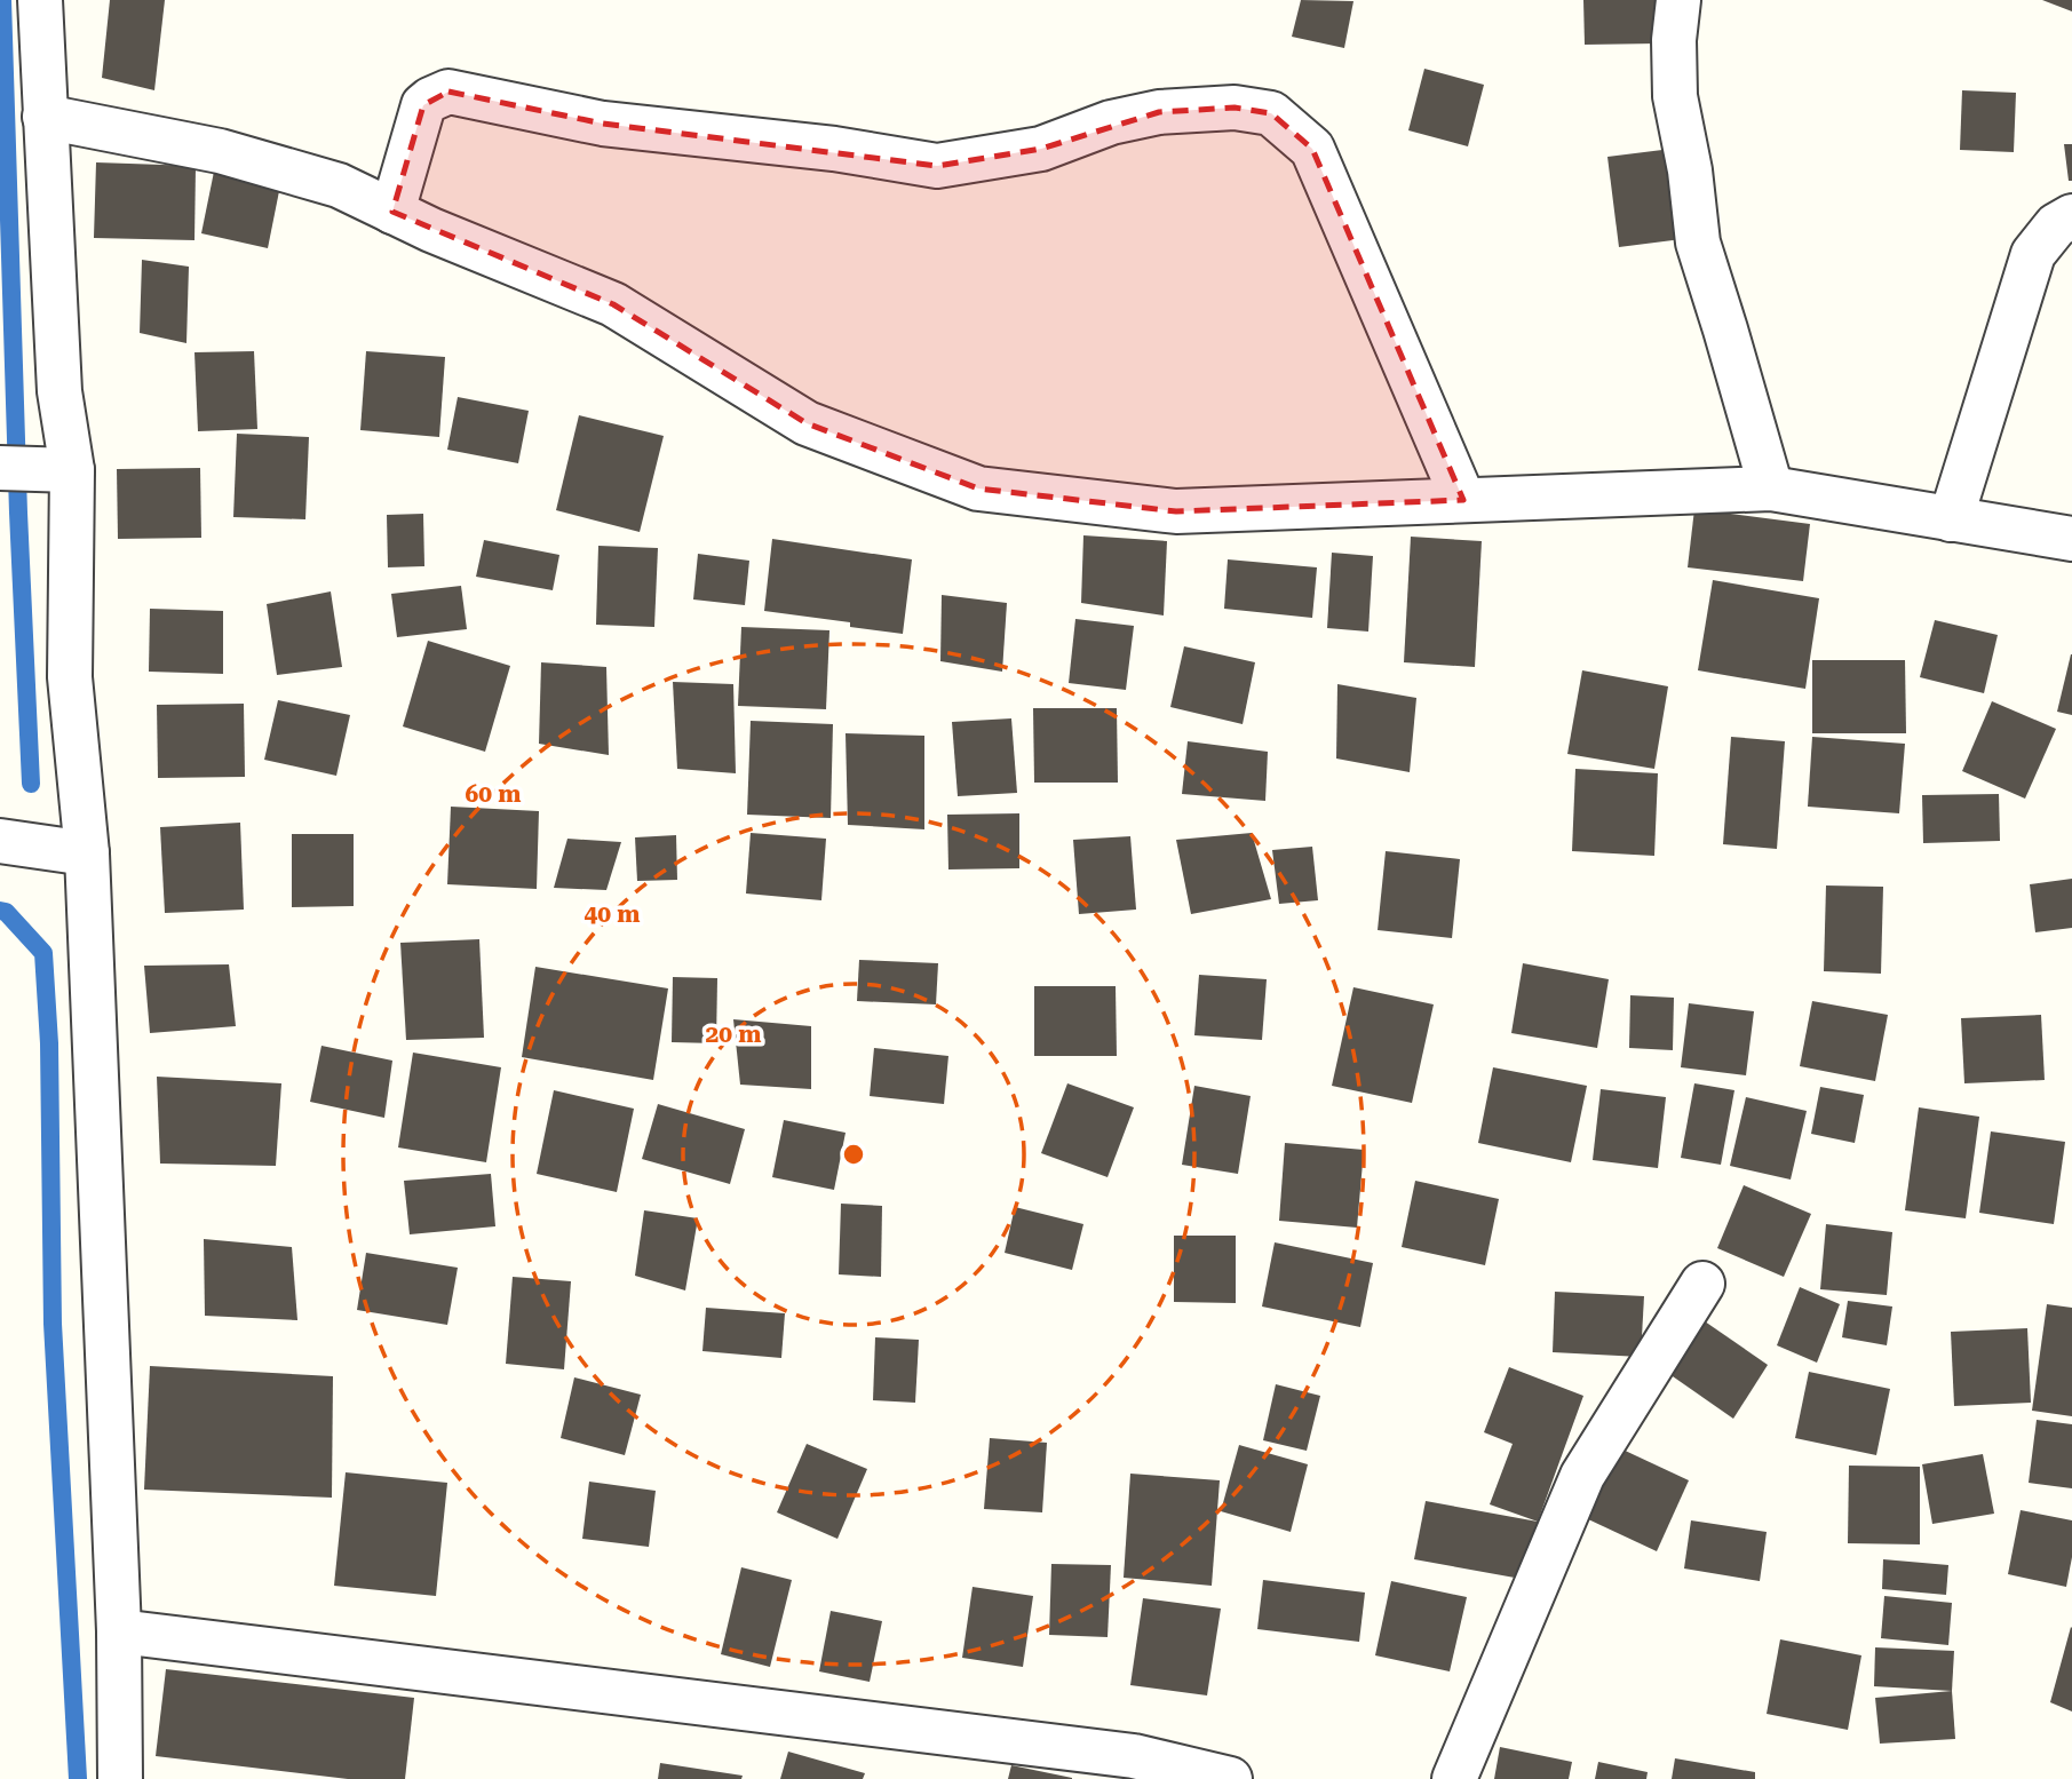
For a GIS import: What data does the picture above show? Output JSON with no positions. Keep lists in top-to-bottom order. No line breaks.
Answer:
{"rings":["60 m","40 m","20 m"]}
